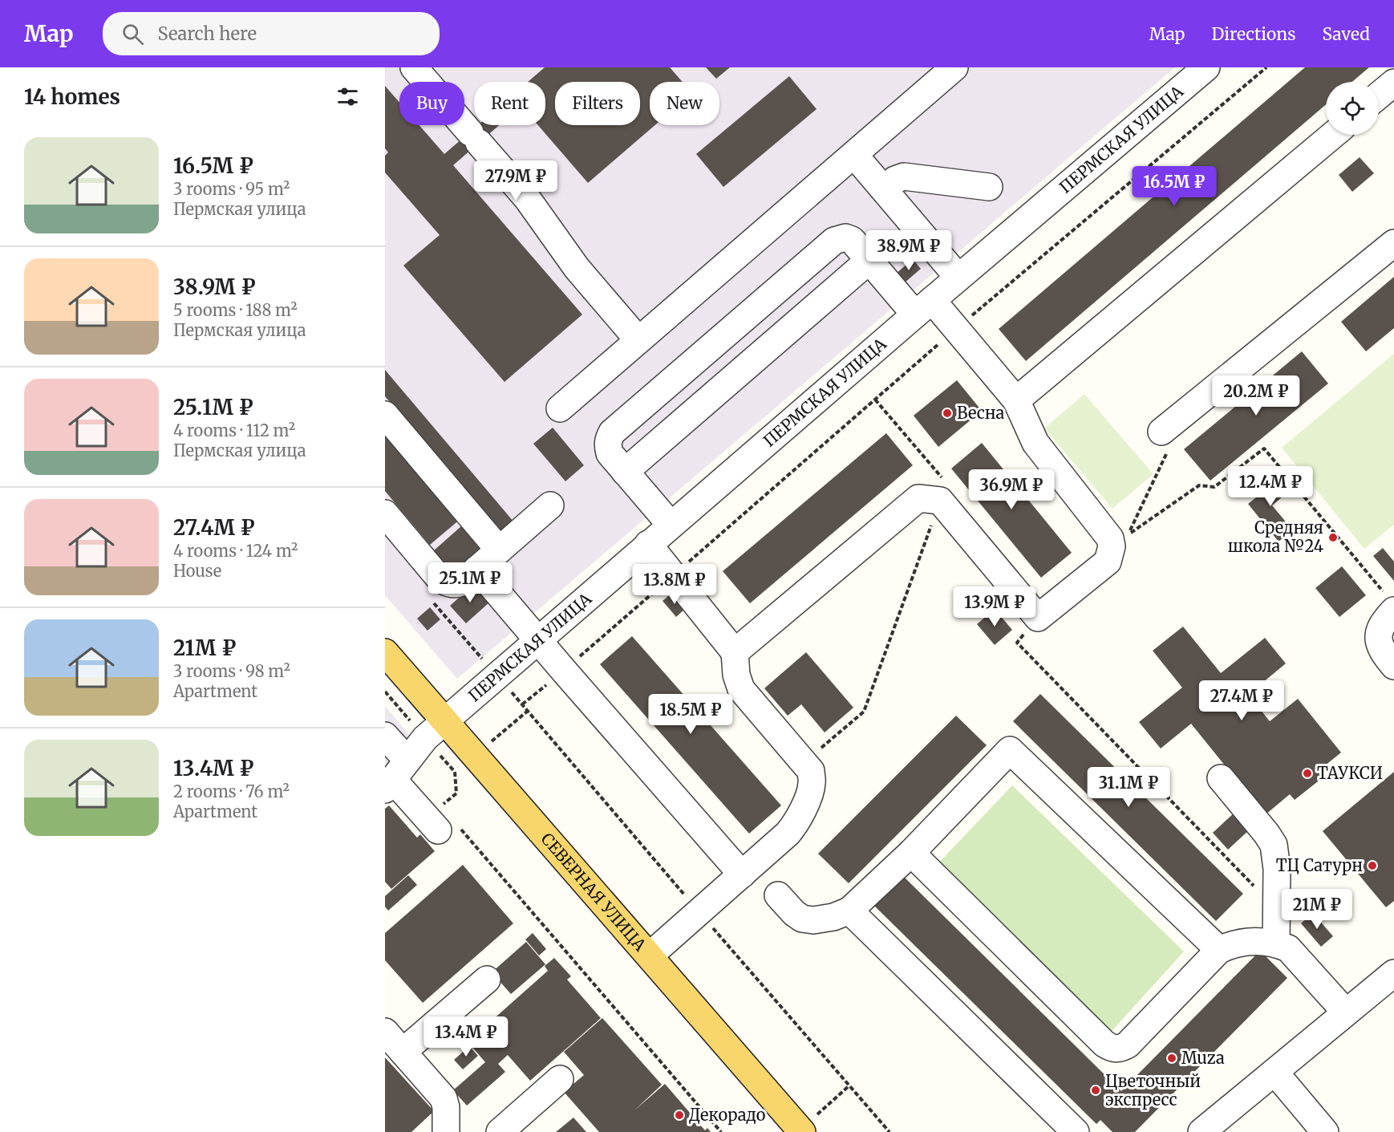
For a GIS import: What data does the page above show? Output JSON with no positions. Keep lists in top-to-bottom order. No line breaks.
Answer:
{"streets":{"main road":["СЕВЕРНАЯ УЛИЦА"],"street":["ПЕРМСКАЯ УЛИЦА"]},"crossings":[["ПЕРМСКАЯ УЛИЦА","СЕВЕРНАЯ УЛИЦА"]],"places":["Весна","Средняя школа №24","ТАУКСИ","ТЦ Сатурн","Muza","Цветочный экспресс","Декорадо"],"page":{"header":"Map","search":"Search here","nav":["Map","Directions","Saved"],"heading":"14 homes","chip":["Buy","Rent","Filters","New"],"list":[{"name":"16.5M ₽","note":"3 rooms · 95 m² · Пермская улица"},{"name":"38.9M ₽","note":"5 rooms · 188 m² · Пермская улица"},{"name":"25.1M ₽","note":"4 rooms · 112 m² · Пермская улица"},{"name":"27.4M ₽","note":"4 rooms · 124 m² · House"},{"name":"21M ₽","note":"3 rooms · 98 m² · Apartment"},{"name":"13.4M ₽","note":"2 rooms · 76 m² · Apartment"}],"price":["27.9M ₽","16.5M ₽","38.9M ₽","20.2M ₽","12.4M ₽","36.9M ₽","25.1M ₽","13.8M ₽","13.9M ₽","27.4M ₽","18.5M ₽","31.1M ₽","21M ₽","13.4M ₽"]}}
